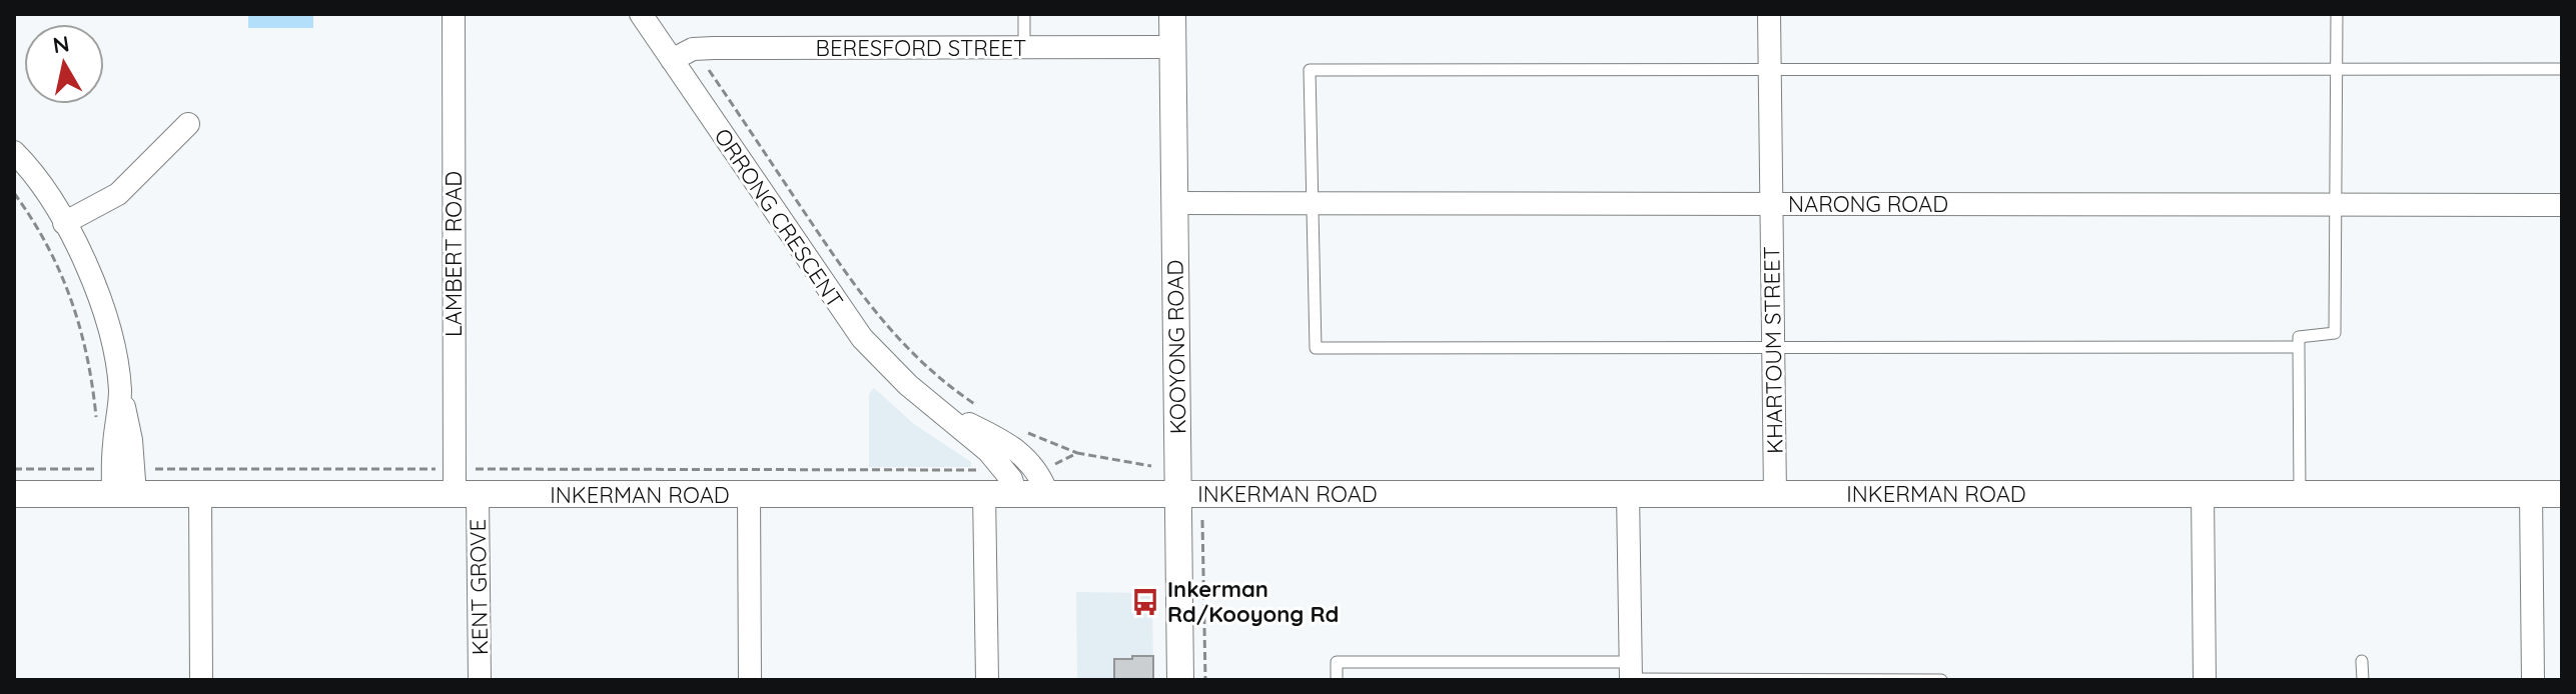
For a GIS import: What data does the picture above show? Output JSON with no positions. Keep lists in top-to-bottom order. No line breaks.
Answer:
{"streets":{"street":["BERESFORD STREET","NARONG ROAD","ORRONG CRESCENT","LAMBERT ROAD","KOOYONG ROAD","KHARTOUM STREET","INKERMAN ROAD","KENT GROVE"]},"crossings":[["BERESFORD STREET","ORRONG CRESCENT"],["BERESFORD STREET","KOOYONG ROAD"],["NARONG ROAD","KOOYONG ROAD"],["NARONG ROAD","KHARTOUM STREET"],["ORRONG CRESCENT","INKERMAN ROAD"],["LAMBERT ROAD","INKERMAN ROAD"],["LAMBERT ROAD","KENT GROVE"],["KOOYONG ROAD","INKERMAN ROAD"],["KHARTOUM STREET","INKERMAN ROAD"],["INKERMAN ROAD","KENT GROVE"]],"places":{"bus stop":["Inkerman Rd/Kooyong Rd"]},"north":"top"}
